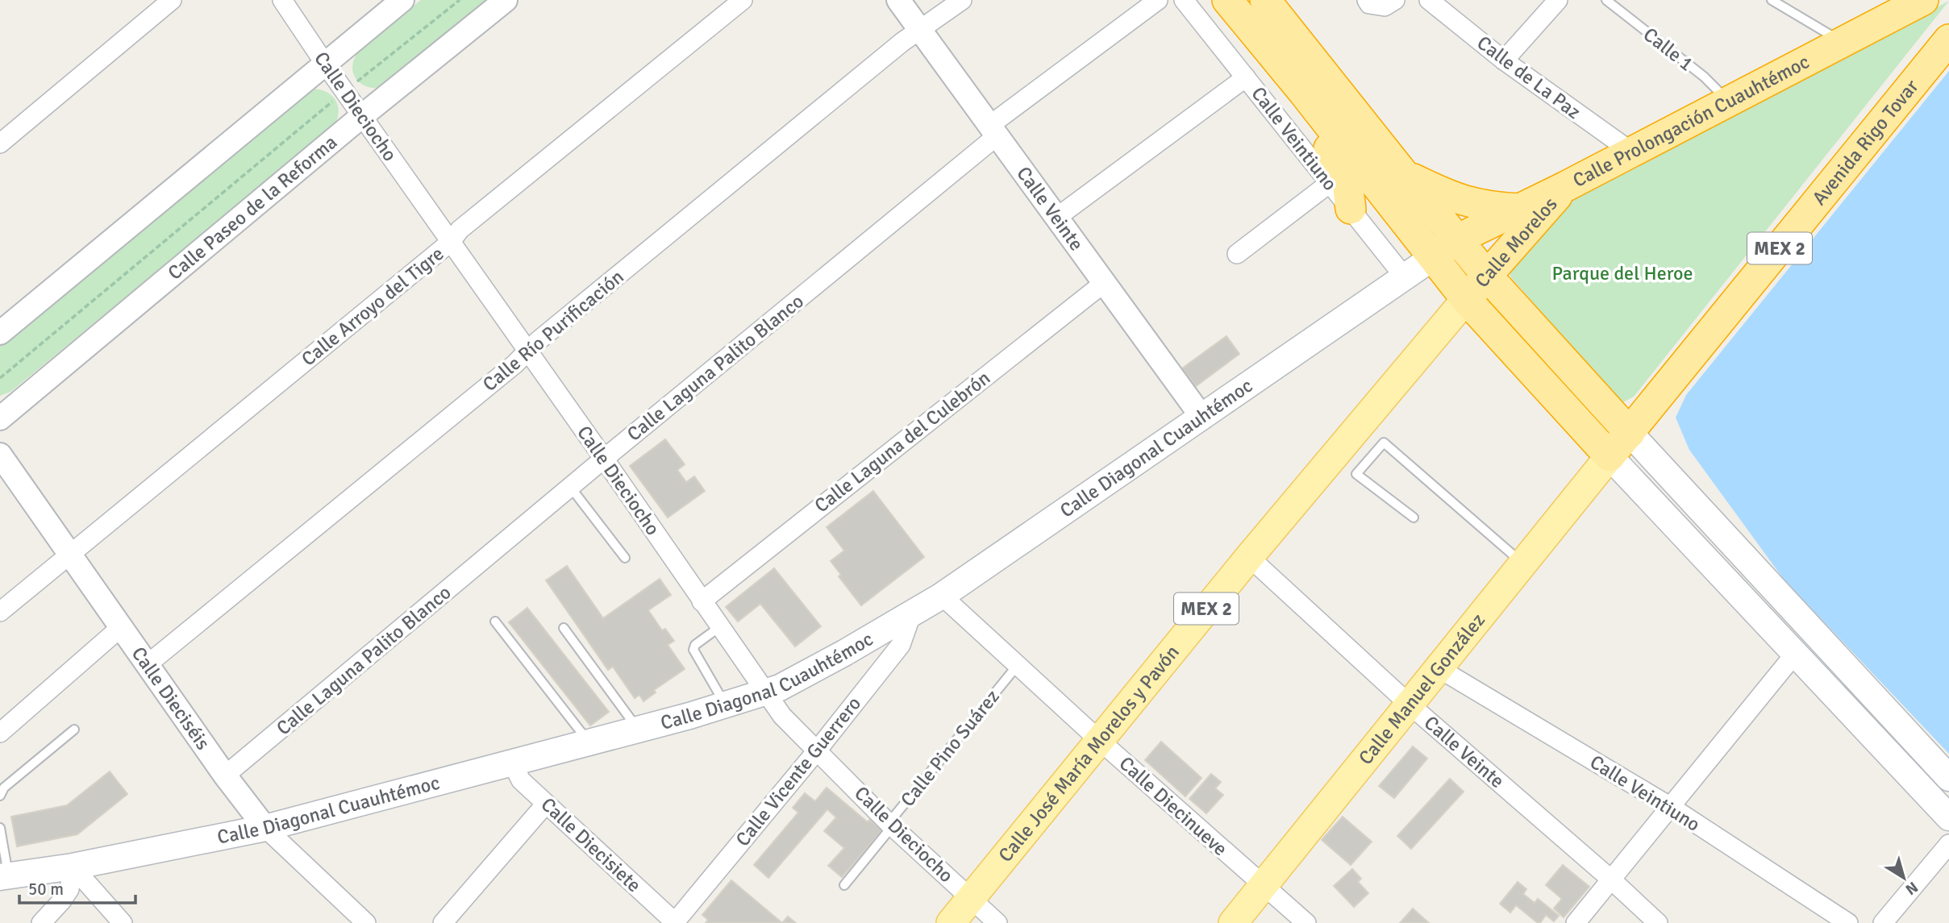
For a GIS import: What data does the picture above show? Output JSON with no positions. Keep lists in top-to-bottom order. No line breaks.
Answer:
{"streets":{"highway":["Calle Prolongación Cuauhtémoc","Avenida Rigo Tovar","Calle Morelos","MEX 2"],"main road":["Calle Diagonal Cuauhtémoc","Calle Manuel González","Calle José María Morelos y Pavón"],"street":["Calle de La Paz","Calle Dieciocho","Calle Veintiuno","Calle Paseo de la Reforma","Calle Veinte","Calle Arroyo del Tigre","Calle Río Purificación","Calle Laguna Palito Blanco","Calle Laguna del Culebrón","Calle Dieciséis","Calle Vicente Guerrero","Calle Diecinueve","Calle Diecisiete"],"lane":["Calle 1","Calle Pino Suárez"]},"crossings":[["Calle 1","Calle Prolongación Cuauhtémoc"],["Calle de La Paz","Calle Prolongación Cuauhtémoc"],["Calle Dieciocho","Calle Paseo de la Reforma"],["Calle Dieciocho","Calle Arroyo del Tigre"],["Calle Dieciocho","Calle Río Purificación"],["Calle Dieciocho","Calle Laguna Palito Blanco"],["Calle Dieciocho","Calle Laguna del Culebrón"],["Calle Dieciocho","Calle Diagonal Cuauhtémoc"],["Calle Dieciocho","Calle Pino Suárez"],["Calle Dieciocho","Calle José María Morelos y Pavón"],["Calle Dieciocho","Calle Vicente Guerrero"],["Calle Prolongación Cuauhtémoc","Calle Morelos"],["Calle Prolongación Cuauhtémoc","Calle Diagonal Cuauhtémoc"],["Calle Veintiuno","Calle Diagonal Cuauhtémoc"],["Calle Veintiuno","Calle Manuel González"],["Avenida Rigo Tovar","Calle Manuel González"],["Calle Veinte","Calle Río Purificación"],["Calle Veinte","Calle Laguna Palito Blanco"],["Calle Veinte","Calle Laguna del Culebrón"],["Calle Veinte","Calle Diagonal Cuauhtémoc"],["Calle Veinte","Calle Manuel González"],["Calle Veinte","Calle José María Morelos y Pavón"],["Calle Morelos","Calle José María Morelos y Pavón"],["Calle Arroyo del Tigre","Calle Dieciséis"],["Calle Río Purificación","Calle Dieciséis"],["Calle Laguna Palito Blanco","Calle Dieciséis"],["Calle Diagonal Cuauhtémoc","Calle Dieciséis"],["Calle Diagonal Cuauhtémoc","Calle Vicente Guerrero"],["Calle Diagonal Cuauhtémoc","Calle Diecinueve"],["Calle Diagonal Cuauhtémoc","Calle Diecisiete"],["Calle Manuel González","Calle Diecinueve"],["Calle Pino Suárez","Calle Diecinueve"],["Calle José María Morelos y Pavón","Calle Diecinueve"],["Calle Vicente Guerrero","Calle Diecisiete"]],"parks":["Parque del Heroe"],"scale_bar":"50 m","north":"bottom right"}
